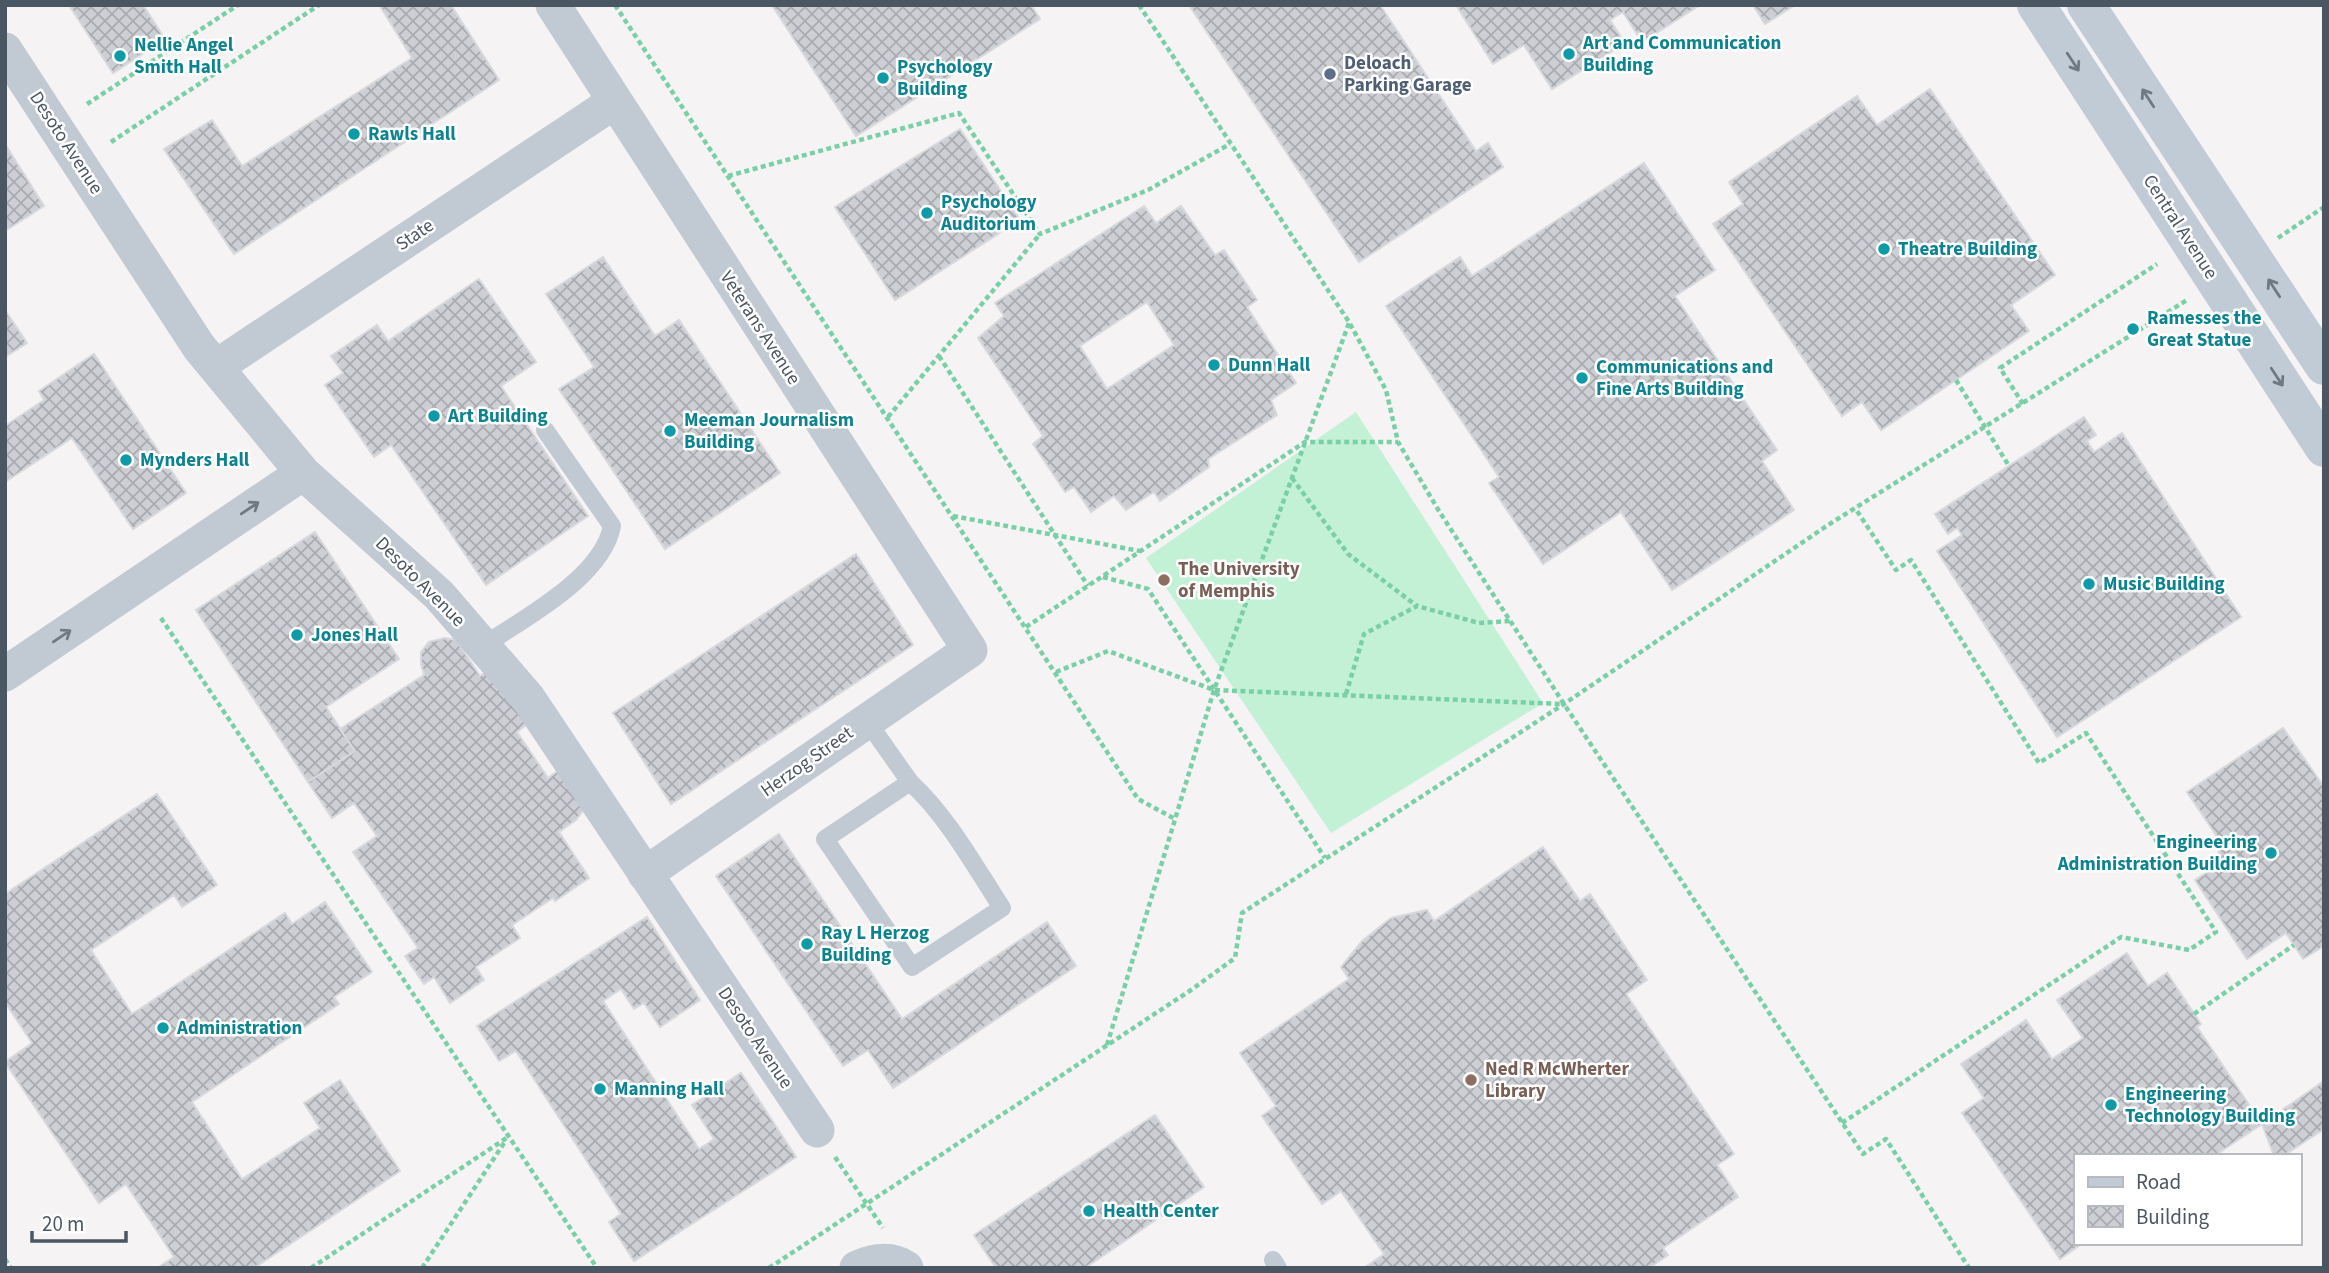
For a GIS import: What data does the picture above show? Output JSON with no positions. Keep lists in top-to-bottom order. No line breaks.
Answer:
{"streets":{"main road":["Central Avenue"],"street":["Desoto Avenue","State","Veterans Avenue","Herzog Street"]},"crossings":[["Desoto Avenue","State"],["Desoto Avenue","Herzog Street"],["State","Veterans Avenue"],["Veterans Avenue","Herzog Street"]],"places":["Art and Communication Building","Nellie Angel Smith Hall","Deloach Parking Garage","Psychology Building","Rawls Hall","Psychology Auditorium","Theatre Building","Ramesses the Great Statue","Dunn Hall","Communications and Fine Arts Building","Art Building","Meeman Journalism Building","Mynders Hall","The University of Memphis","Music Building","Jones Hall","Engineering Administration Building","Ray L Herzog Building","Administration","Ned R McWherter Library","Manning Hall","Engineering Technology Building","Health Center"],"legend":["Road","Building"],"scale_bar":"20 m"}
